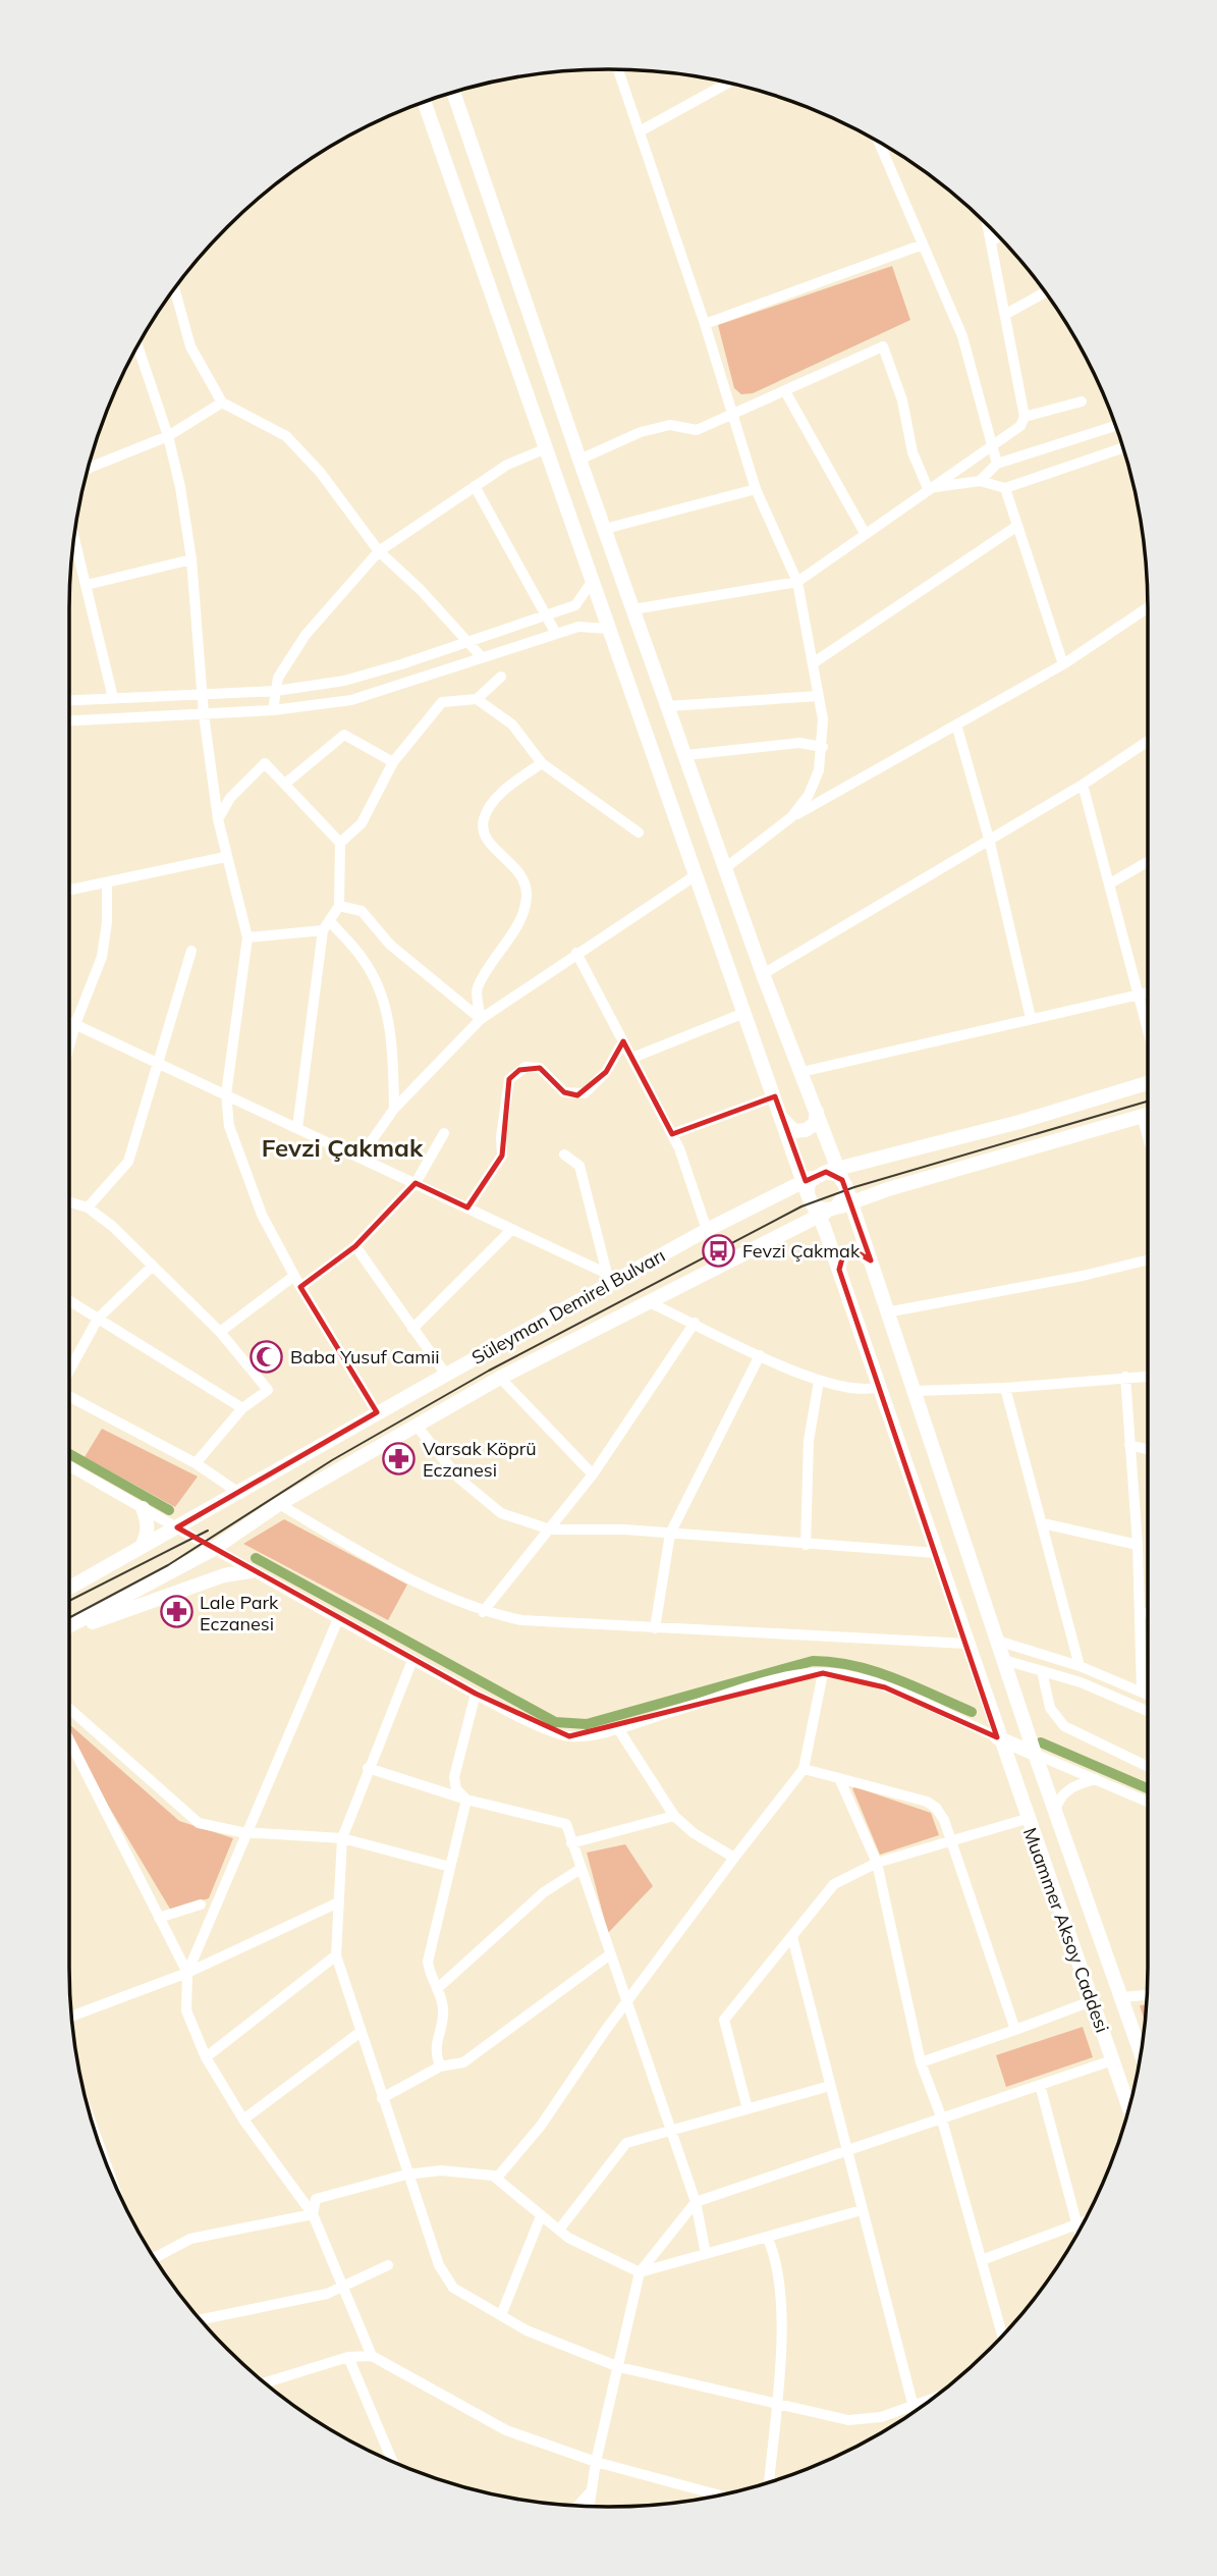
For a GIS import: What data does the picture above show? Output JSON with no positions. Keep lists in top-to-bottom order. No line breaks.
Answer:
{"streets":{"main road":["Süleyman Demirel Bulvarı","Muammer Aksoy Caddesi"]},"crossings":[["Süleyman Demirel Bulvarı","Muammer Aksoy Caddesi"]],"districts":["Fevzi Çakmak"],"places":{"bus stop":["Fevzi Çakmak"],"mosque":["Baba Yusuf Camii"],"pharmacy":["Varsak Köprü Eczanesi","Lale Park Eczanesi"]}}
